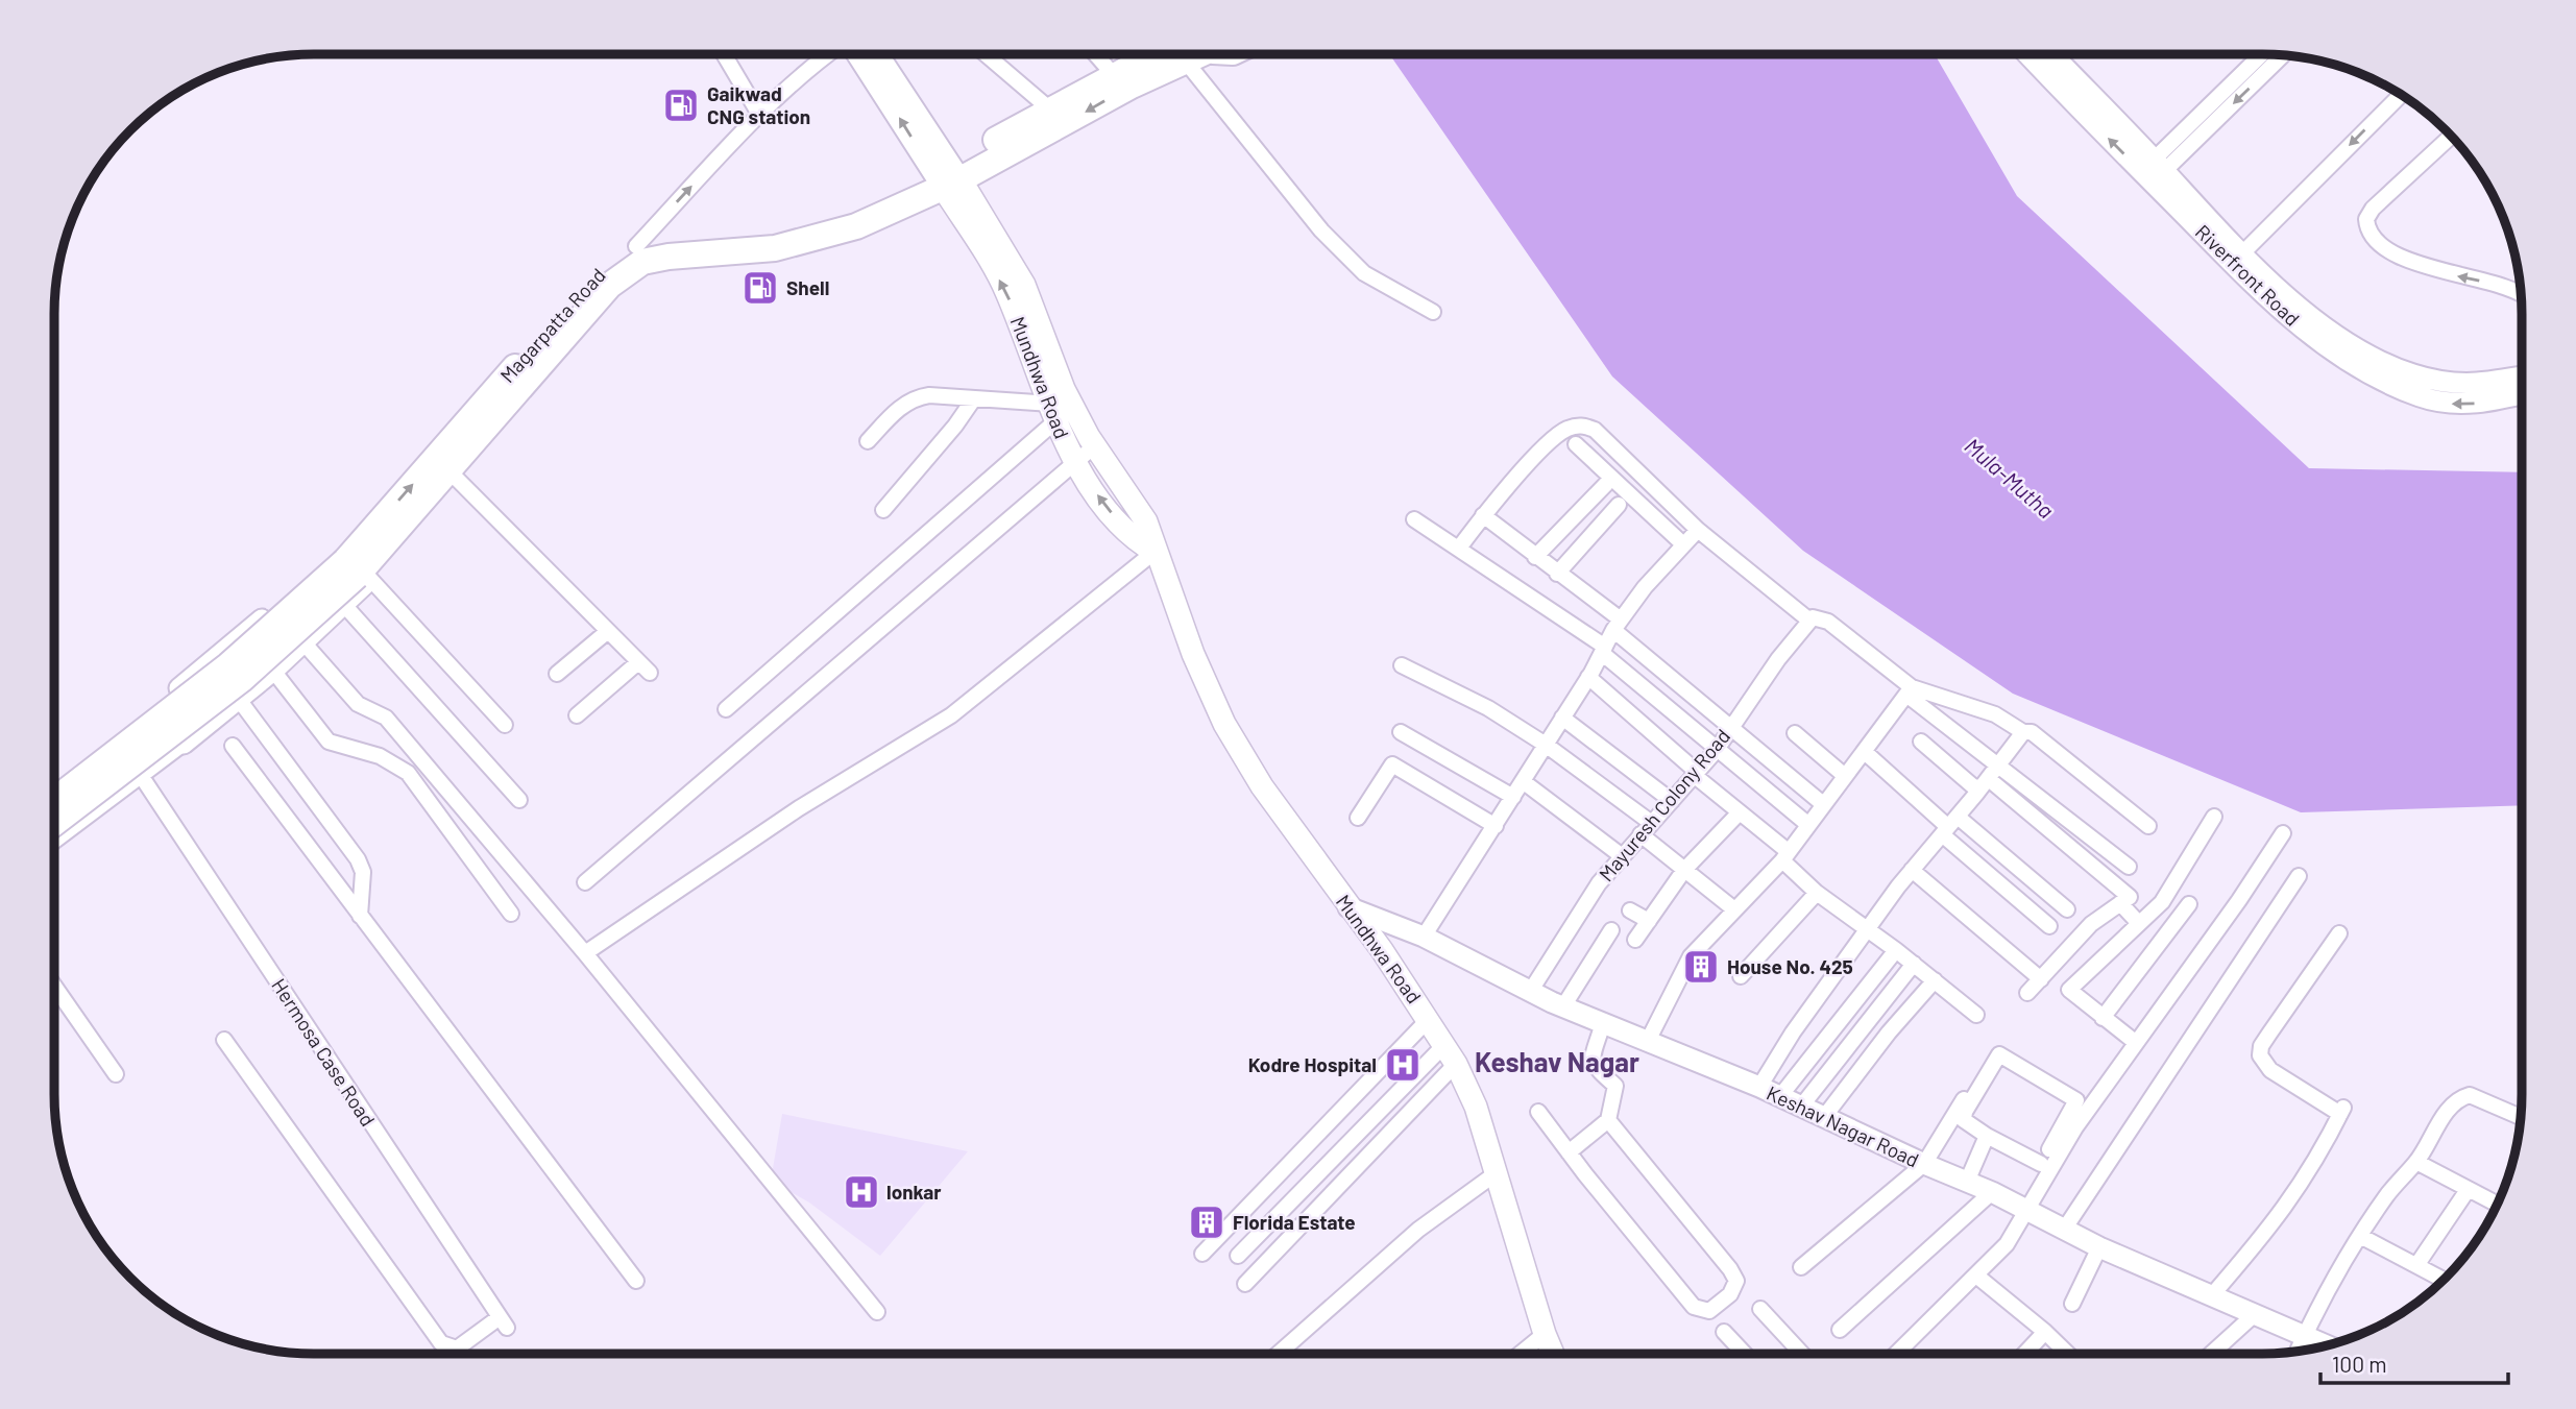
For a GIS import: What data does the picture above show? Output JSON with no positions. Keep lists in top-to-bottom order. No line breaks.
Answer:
{"streets":{"highway":["Magarpatta Road"],"main road":["Mundhwa Road"],"street":["Riverfront Road","Mayuresh Colony Road","Hermosa Case Road","Keshav Nagar Road"]},"crossings":[["Magarpatta Road","Mundhwa Road"],["Mundhwa Road","Keshav Nagar Road"],["Mayuresh Colony Road","Keshav Nagar Road"]],"districts":["Keshav Nagar"],"water":["Mula-Mutha"],"places":{"fuel station":["Gaikwad CNG station","Shell"],"building":["House No. 425","Florida Estate"],"hospital":["Kodre Hospital","lonkar"]},"scale_bar":"100 m"}
